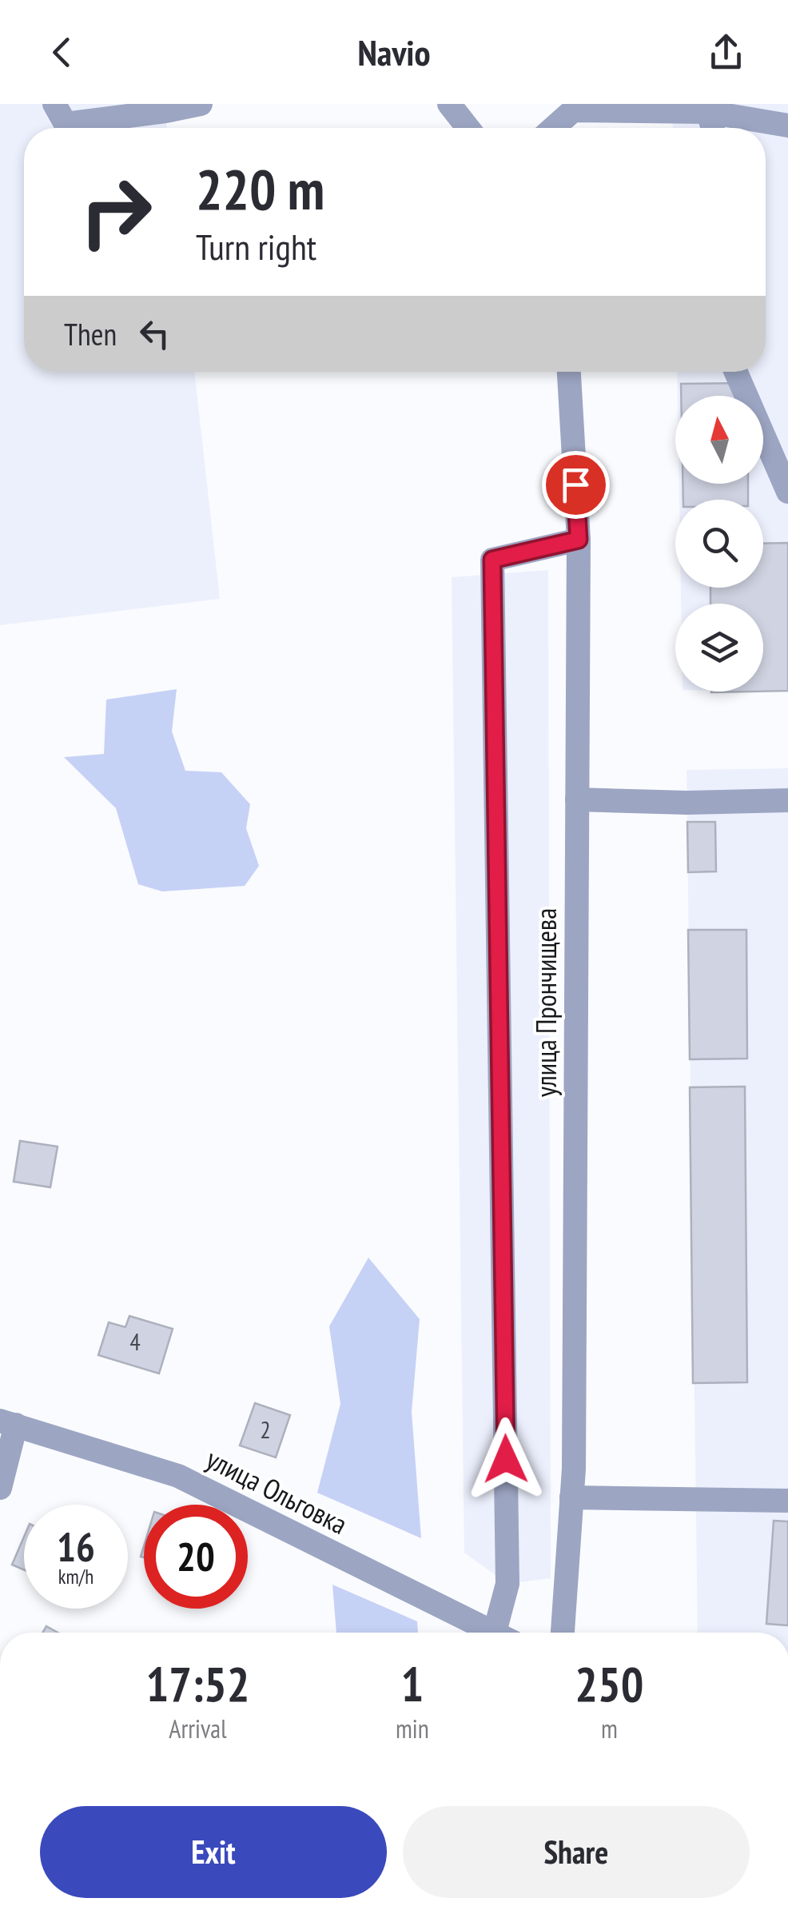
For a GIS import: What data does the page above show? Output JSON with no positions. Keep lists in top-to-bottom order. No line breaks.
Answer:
{"streets":{"street":["улица Прончищева","улица Ольговка"]},"house_numbers":["4","2"],"north":"top","page":{"header":"Navio","turn":["220 m","Turn right"],"then":"Then","speed":"16 km/h","limit":"20","eta":["17:52","Arrival","1","min","250","m"],"buttons":["Exit","Share"]}}
